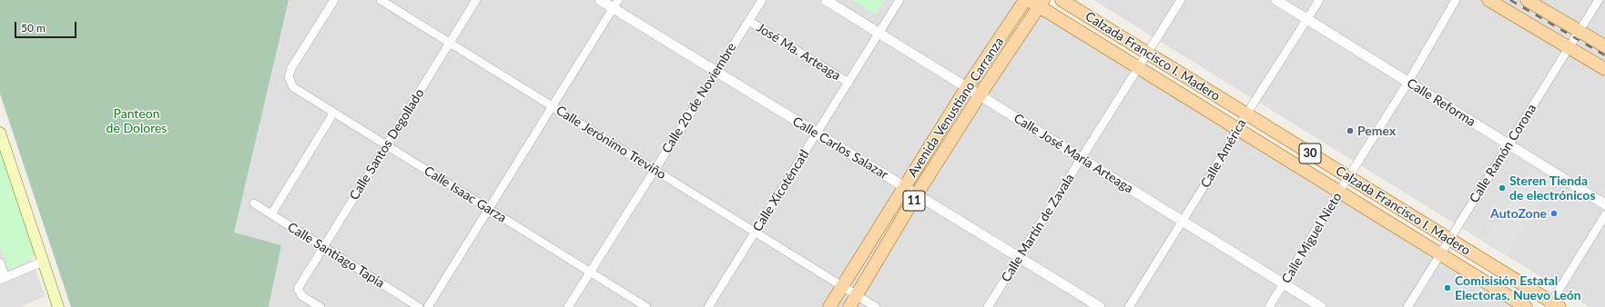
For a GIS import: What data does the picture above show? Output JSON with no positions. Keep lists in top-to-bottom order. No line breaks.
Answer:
{"streets":{"main road":["Calzada Francisco I. Madero","Avenida Venustiano Carranza","30","11"],"street":["José Ma. Arteaga","Calle 20 de Noviembre","Calle Reforma","Calle Jerónimo Treviño","Calle Santos Degollado","Calle Carlos Salazar","Calle José María Arteaga","Calle América","Calle Ramón Corona","Calle Xicoténcatl","Calle Isaac Garza","Calle Martín de Zavala","Calle Miguel Nieto","Calle Santiago Tapia"]},"crossings":[["José Ma. Arteaga","Calle 20 de Noviembre"],["José Ma. Arteaga","Calle Xicoténcatl"],["Calzada Francisco I. Madero","Avenida Venustiano Carranza"],["Calzada Francisco I. Madero","Calle América"],["Calzada Francisco I. Madero","Calle Ramón Corona"],["Calzada Francisco I. Madero","Calle Martín de Zavala"],["Calzada Francisco I. Madero","Calle Miguel Nieto"],["Calle 20 de Noviembre","Calle Jerónimo Treviño"],["Calle 20 de Noviembre","Calle Carlos Salazar"],["Calle 20 de Noviembre","Calle Isaac Garza"],["Calle Reforma","Calle América"],["Calle Reforma","Calle Ramón Corona"],["Calle Reforma","Calle Miguel Nieto"],["Avenida Venustiano Carranza","Calle Jerónimo Treviño"],["Avenida Venustiano Carranza","Calle Carlos Salazar"],["Avenida Venustiano Carranza","Calle José María Arteaga"],["Calle Jerónimo Treviño","Calle Santos Degollado"],["Calle Jerónimo Treviño","Calle Xicoténcatl"],["Calle Santos Degollado","Calle Isaac Garza"],["Calle Santos Degollado","Calle Santiago Tapia"],["Calle Carlos Salazar","Calle Xicoténcatl"],["Calle Carlos Salazar","Calle Martín de Zavala"],["Calle José María Arteaga","Calle América"],["Calle José María Arteaga","Calle Xicoténcatl"],["Calle José María Arteaga","Calle Martín de Zavala"],["Calle José María Arteaga","Calle Miguel Nieto"]],"parks":["Panteon de Dolores"],"places":["Pemex","Steren Tienda de electrónicos","AutoZone","Comisisión Estatal Electoras, Nuevo León"],"scale_bar":"50 m"}
